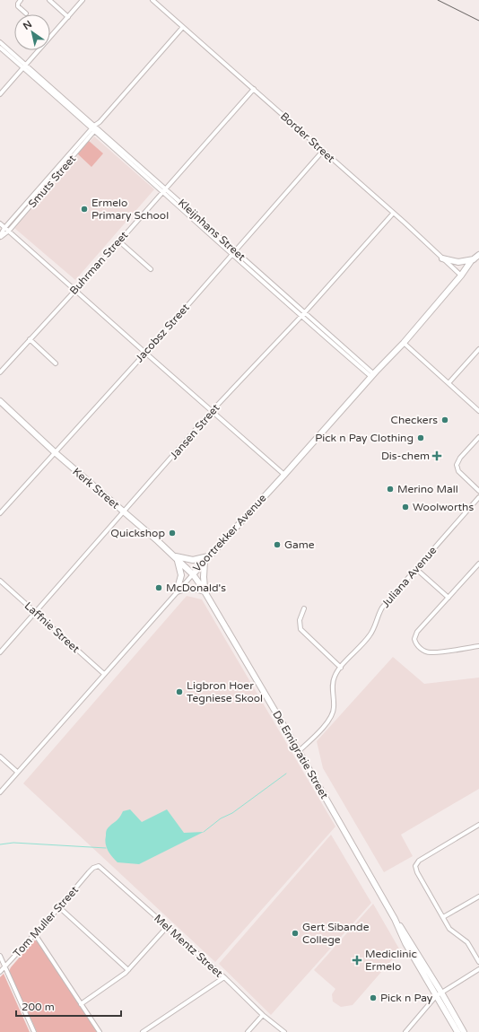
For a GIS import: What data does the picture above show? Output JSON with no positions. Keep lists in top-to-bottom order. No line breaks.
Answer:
{"streets":{"highway":["Kerk Street","Voortrekker Avenue","De Emigratie Street"],"street":["Border Street","Smuts Street","Kleijnhans Street","Buhrman Street","Jacobsz Street","Jansen Street","Juliana Avenue","Laffnie Street","Tom Muller Street","Mel Mentz Street"]},"crossings":[["Border Street","Smuts Street"],["Border Street","Buhrman Street"],["Border Street","Jacobsz Street"],["Border Street","Jansen Street"],["Border Street","Voortrekker Avenue"],["Smuts Street","Kleijnhans Street"],["Kleijnhans Street","Buhrman Street"],["Kleijnhans Street","Jacobsz Street"],["Kleijnhans Street","Jansen Street"],["Kleijnhans Street","Voortrekker Avenue"],["Jacobsz Street","Kerk Street"],["Jansen Street","Kerk Street"],["Jansen Street","Laffnie Street"],["Kerk Street","Voortrekker Avenue"],["Kerk Street","De Emigratie Street"],["Voortrekker Avenue","Laffnie Street"],["Voortrekker Avenue","De Emigratie Street"],["Juliana Avenue","De Emigratie Street"],["Tom Muller Street","Mel Mentz Street"]],"places":{"other":["Ermelo Primary School","Checkers","Pick n Pay Clothing","Merino Mall","Woolworths","Quickshop","Game","McDonald's","Ligbron Hoer Tegniese Skool","Gert Sibande College","Pick n Pay"],"health":["Dis-chem","Mediclinic Ermelo"]},"scale_bar":"200 m","north":"top left"}
